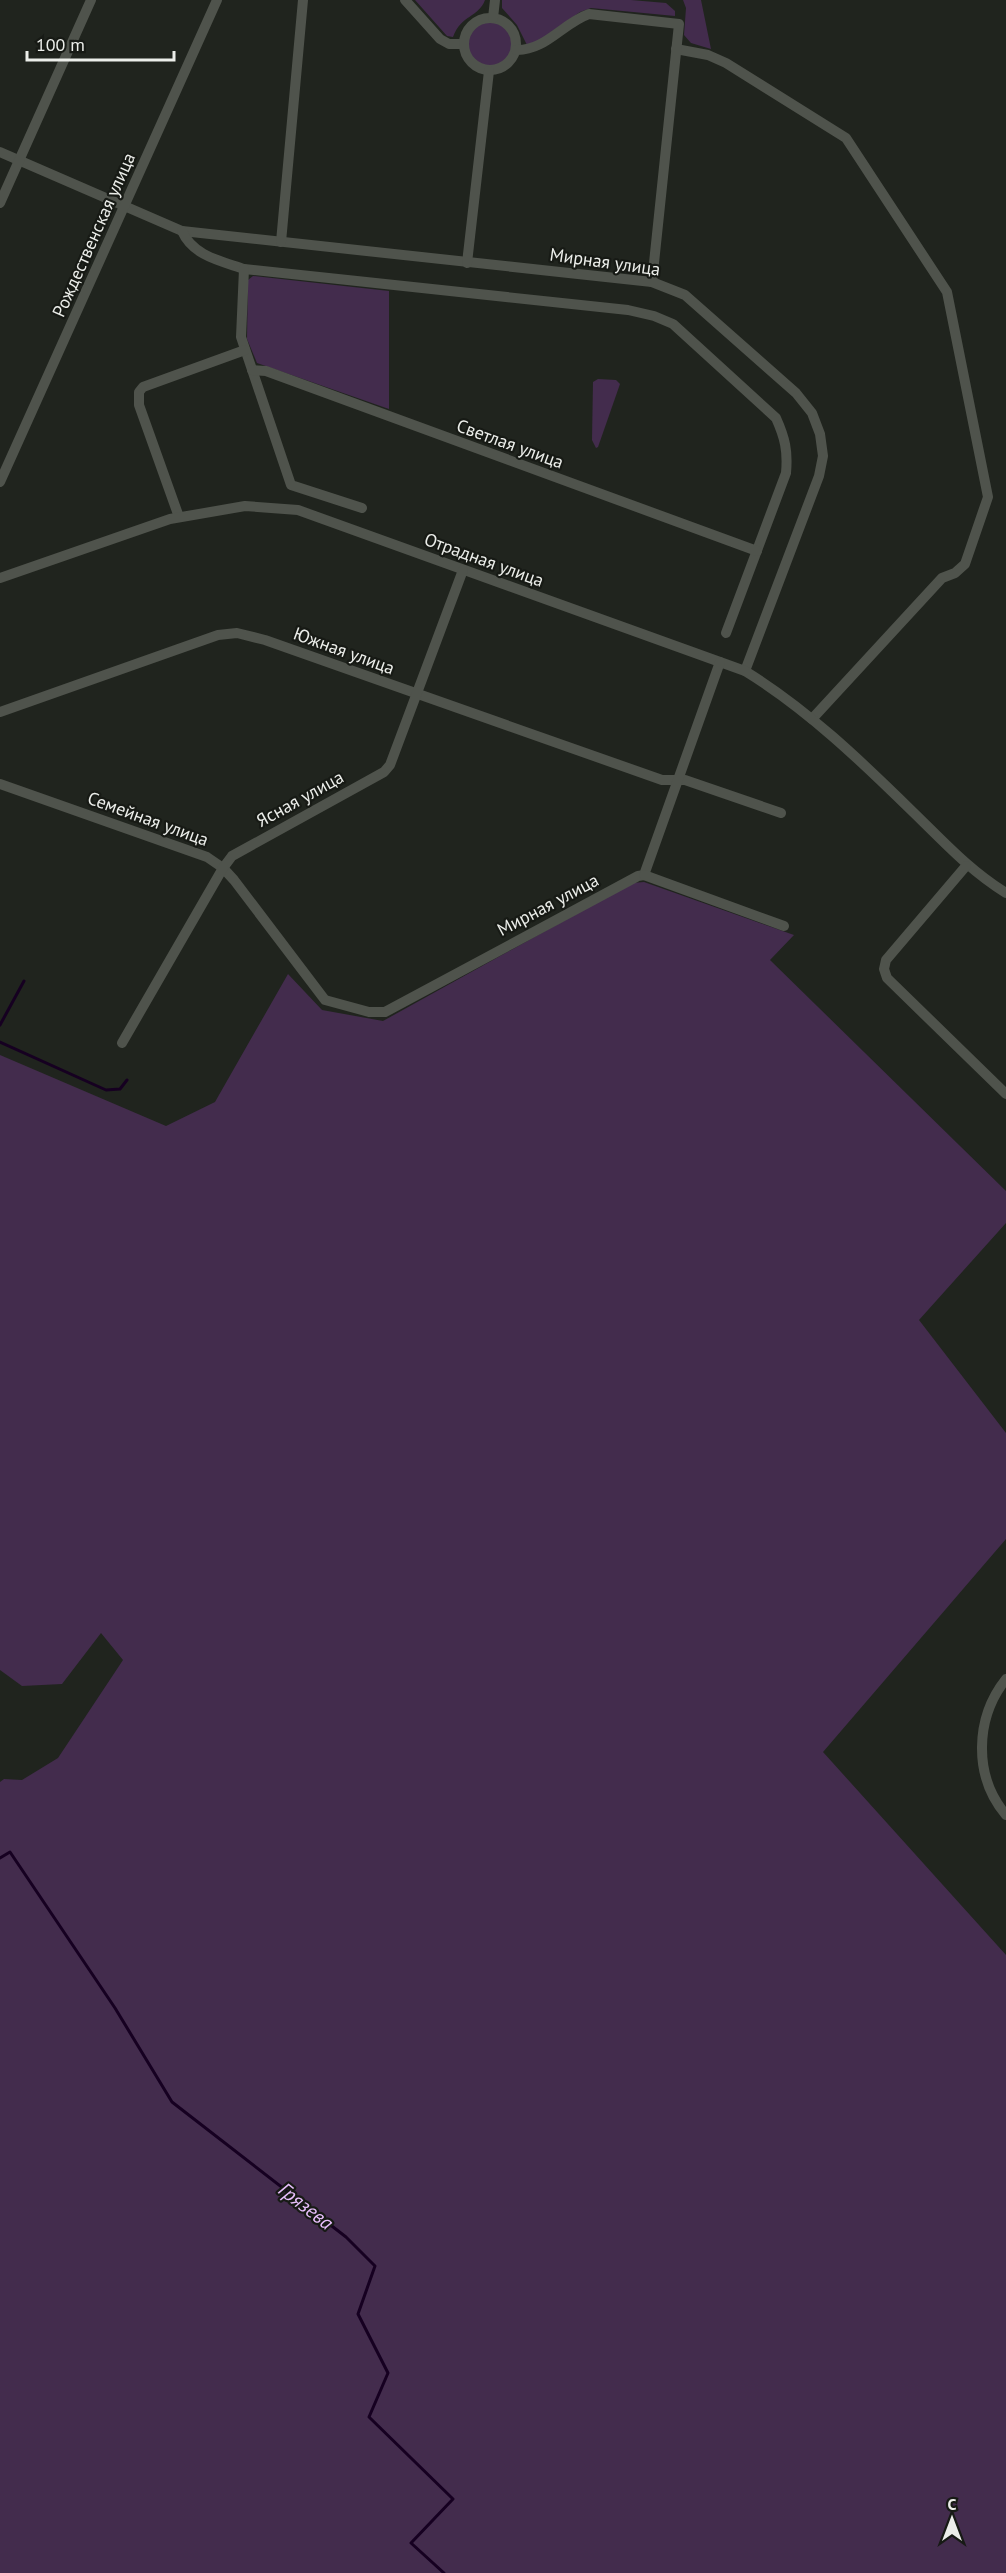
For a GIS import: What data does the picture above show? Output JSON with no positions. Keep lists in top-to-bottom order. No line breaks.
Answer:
{"streets":{"street":["Рождественская улица","Мирная улица","Светлая улица","Отрадная улица","Южная улица","Ясная улица","Семейная улица"]},"crossings":[["Рождественская улица","Мирная улица"],["Мирная улица","Светлая улица"],["Мирная улица","Отрадная улица"],["Мирная улица","Семейная улица"],["Отрадная улица","Ясная улица"],["Южная улица","Ясная улица"],["Ясная улица","Семейная улица"]],"water":["Грязева"],"scale_bar":"100 m","north":"top"}
